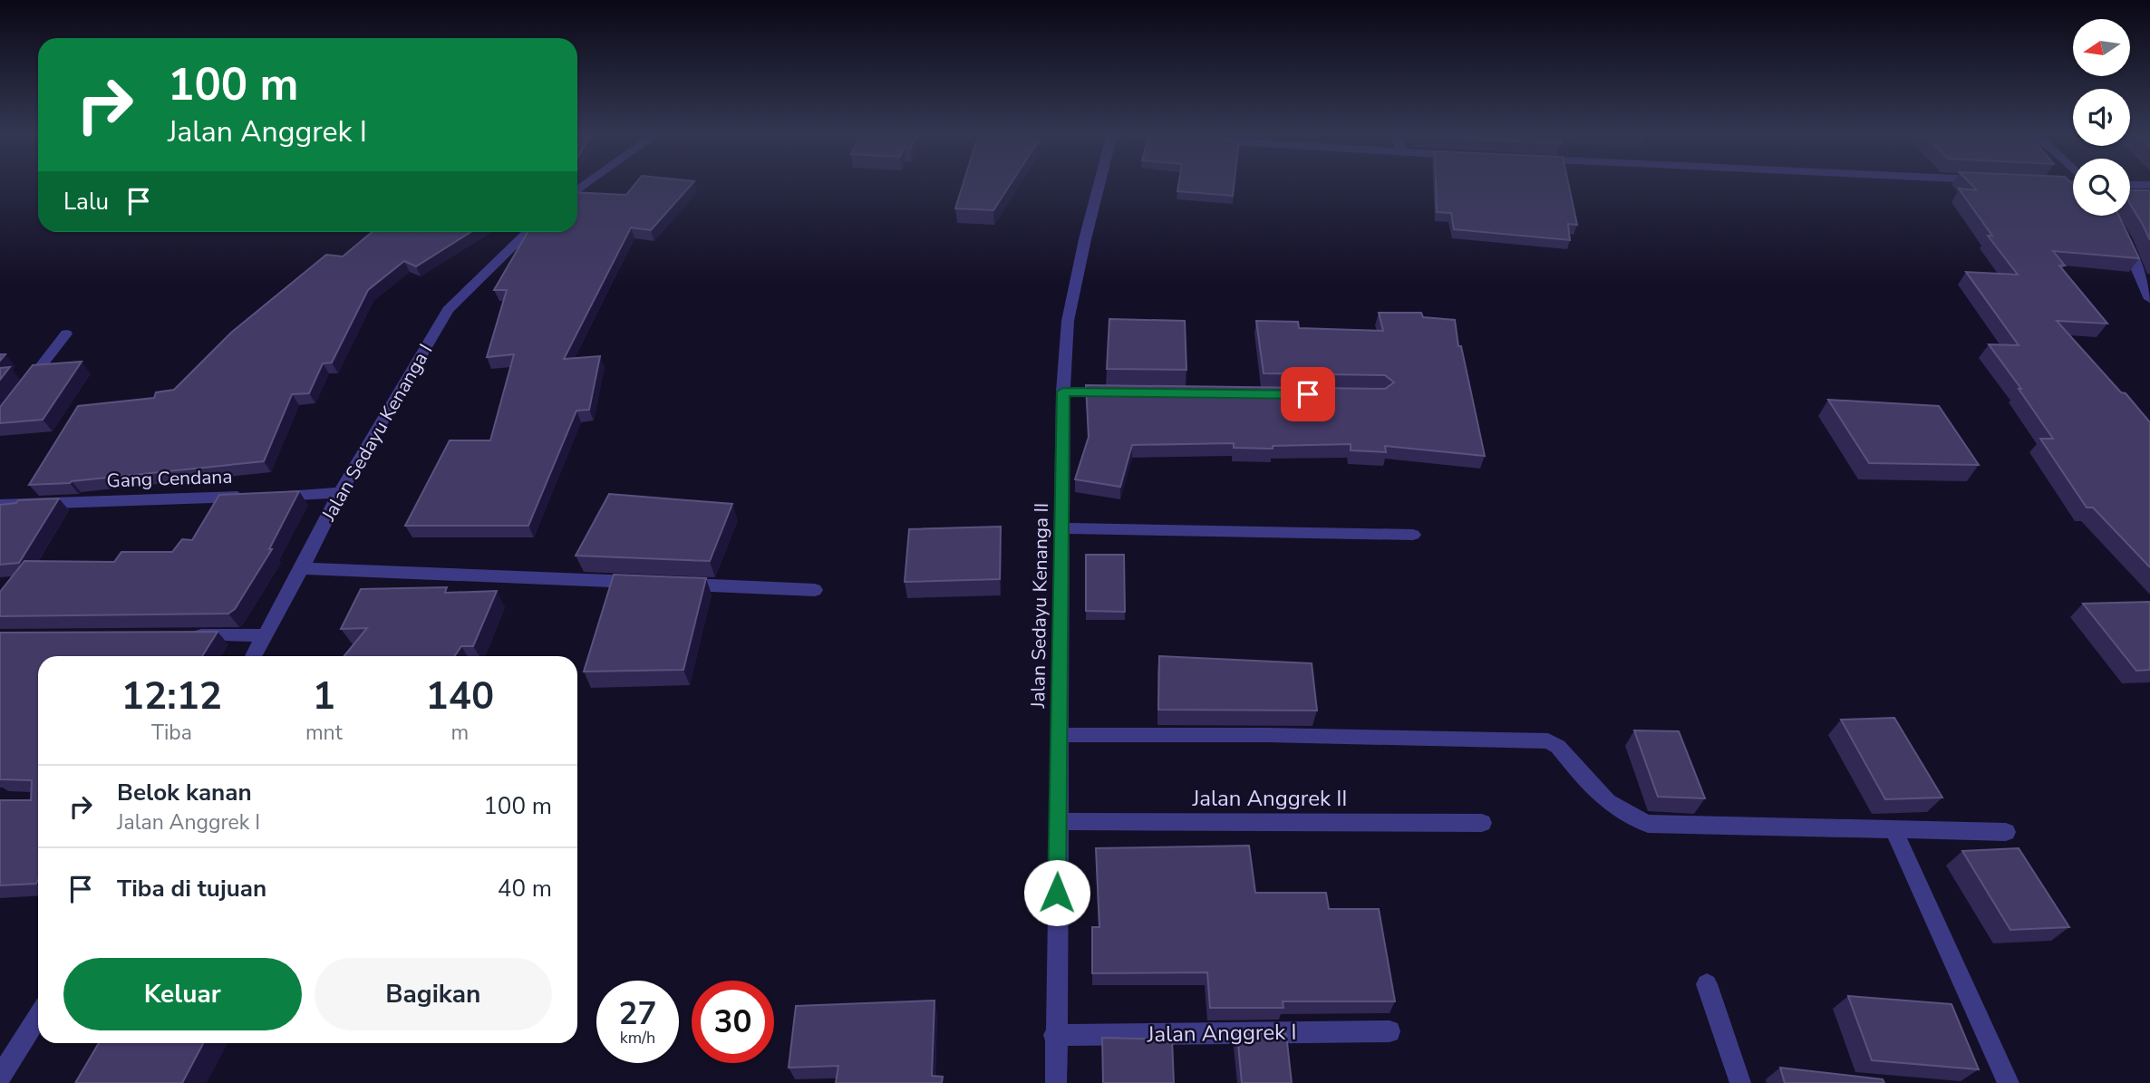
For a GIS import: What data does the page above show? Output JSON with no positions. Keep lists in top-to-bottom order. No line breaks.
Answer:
{"streets":{"street":["Jalan Sedayu Kenanga I","Gang Cendana","Jalan Sedayu Kenanga II","Jalan Anggrek II","Jalan Anggrek I"]},"crossings":[["Jalan Sedayu Kenanga I","Gang Cendana"],["Jalan Sedayu Kenanga II","Jalan Anggrek II"],["Jalan Sedayu Kenanga II","Jalan Anggrek I"]],"north":"left","page":{"turn":["100 m","Jalan Anggrek I"],"then":"Lalu","eta":["12:12","Tiba","1","mnt","140","m"],"list":[{"name":"Belok kanan","note":"Jalan Anggrek I","value":"100 m"},{"name":"Tiba di tujuan","value":"40 m"}],"buttons":["Keluar","Bagikan"],"speed":"27 km/h","limit":"30"}}
